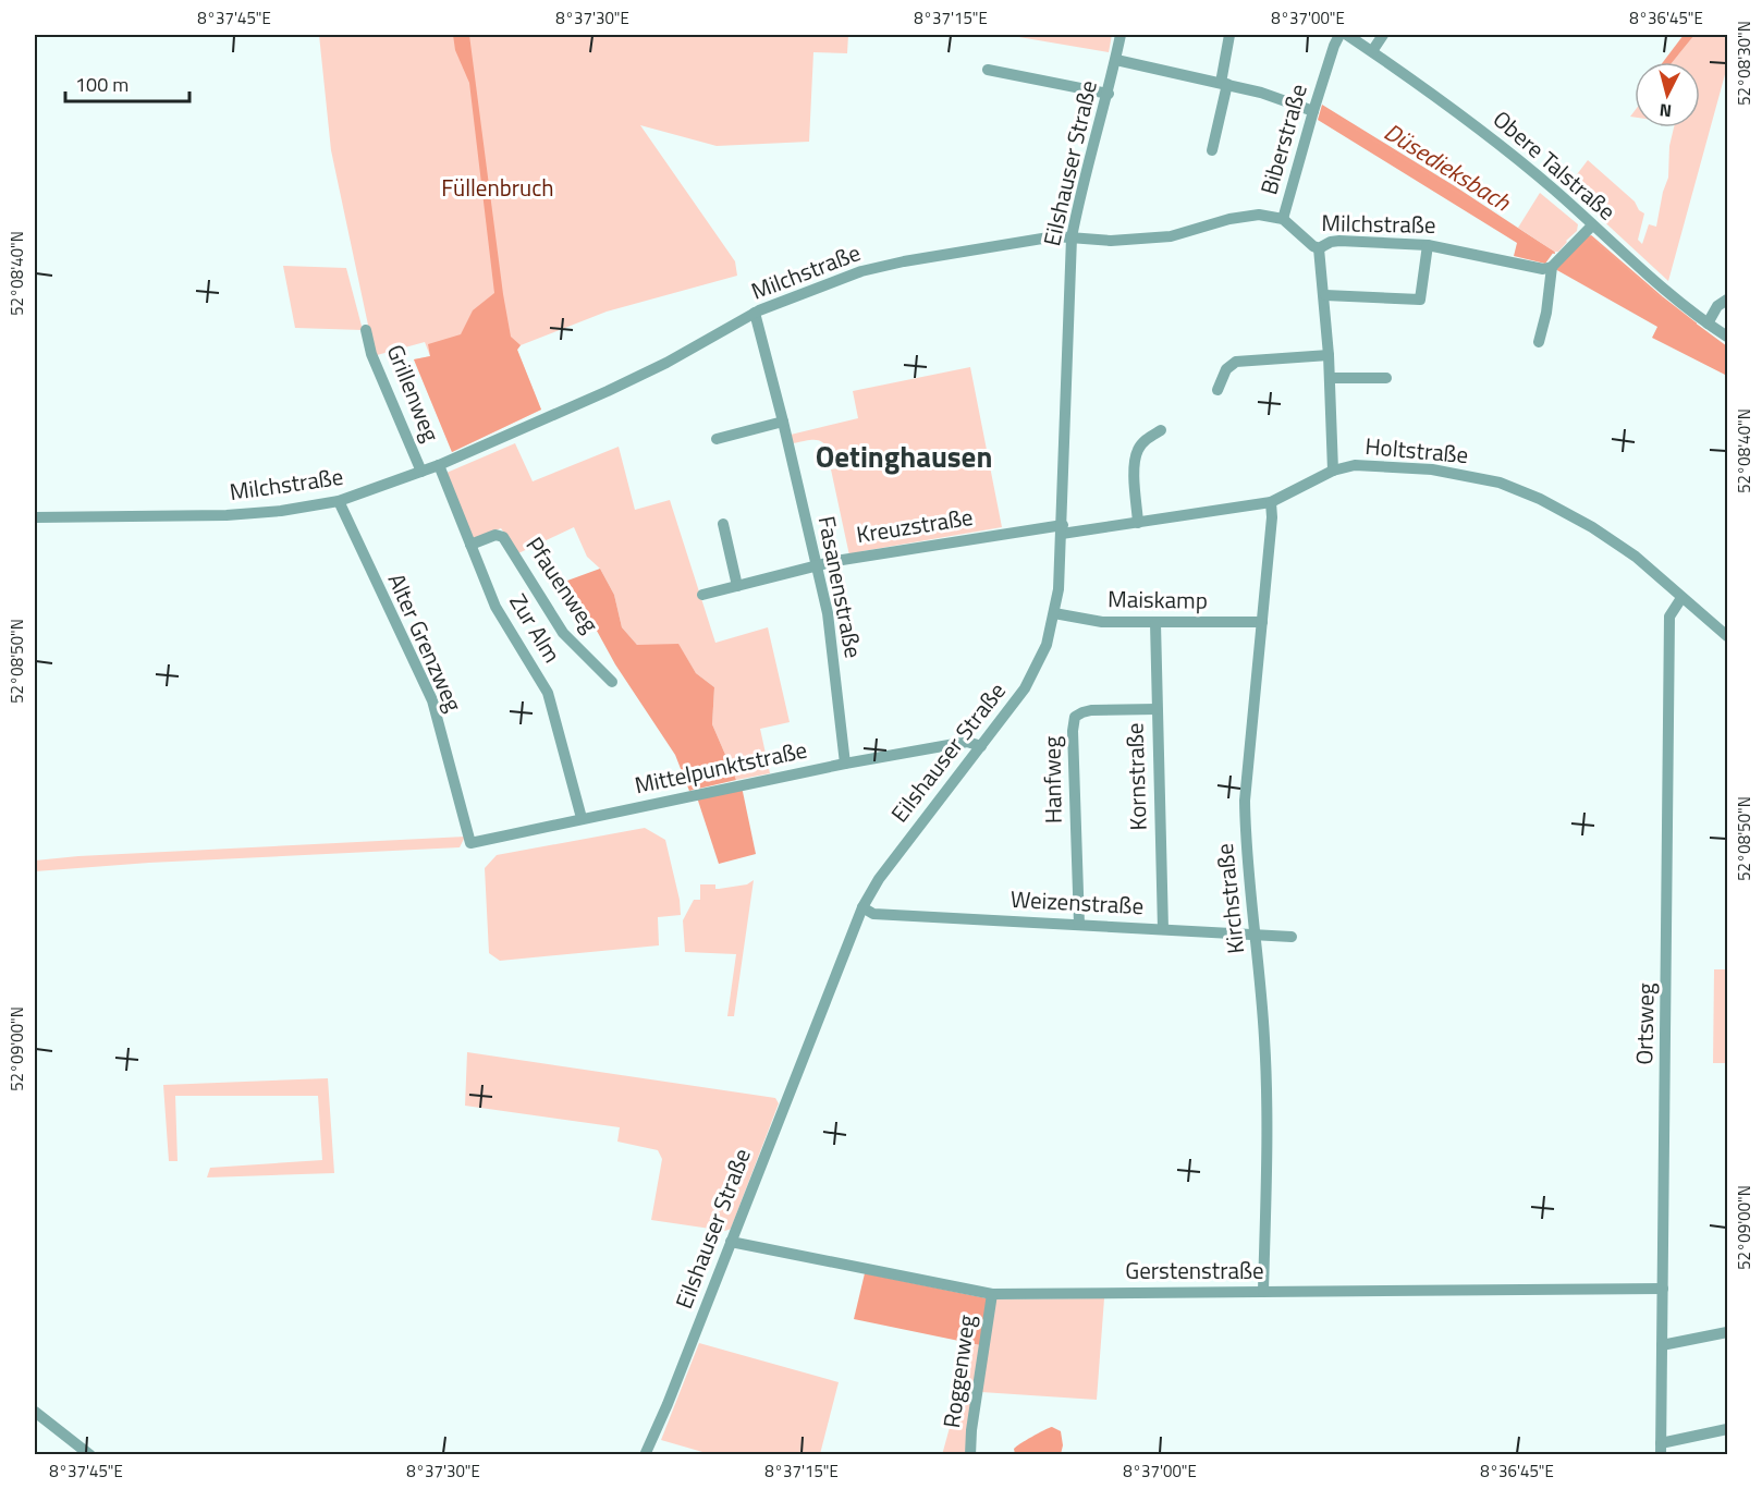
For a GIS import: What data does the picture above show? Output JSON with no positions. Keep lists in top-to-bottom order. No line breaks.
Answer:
{"streets":{"street":["Biberstraße","Eilshauser Straße","Obere Talstraße","Milchstraße","Grillenweg","Holtstraße","Kreuzstraße","Pfauenweg","Fasanenstraße","Maiskamp","Zur Alm","Alter Grenzweg","Mittelpunktstraße","Kornstraße","Hanfweg","Kirchstraße","Weizenstraße","Ortsweg","Gerstenstraße","Roggenweg"]},"crossings":[["Biberstraße","Milchstraße"],["Eilshauser Straße","Milchstraße"],["Eilshauser Straße","Holtstraße"],["Eilshauser Straße","Kreuzstraße"],["Eilshauser Straße","Maiskamp"],["Eilshauser Straße","Mittelpunktstraße"],["Eilshauser Straße","Weizenstraße"],["Eilshauser Straße","Gerstenstraße"],["Milchstraße","Grillenweg"],["Milchstraße","Fasanenstraße"],["Milchstraße","Zur Alm"],["Milchstraße","Alter Grenzweg"],["Holtstraße","Kreuzstraße"],["Holtstraße","Kirchstraße"],["Holtstraße","Ortsweg"],["Kreuzstraße","Fasanenstraße"],["Pfauenweg","Zur Alm"],["Fasanenstraße","Mittelpunktstraße"],["Maiskamp","Kornstraße"],["Maiskamp","Kirchstraße"],["Zur Alm","Mittelpunktstraße"],["Alter Grenzweg","Mittelpunktstraße"],["Kornstraße","Hanfweg"],["Kornstraße","Weizenstraße"],["Hanfweg","Weizenstraße"],["Kirchstraße","Weizenstraße"],["Kirchstraße","Gerstenstraße"],["Ortsweg","Gerstenstraße"],["Gerstenstraße","Roggenweg"]],"districts":["Oetinghausen"],"water":["Düsedieksbach"],"parks":["Füllenbruch"],"scale_bar":"100 m","north":"bottom","coordinates":["8°37'45\"E","8°37'30\"E","8°37'15\"E","8°37'00\"E","8°36'45\"E","52°08'30\"N","52°08'40\"N","52°08'50\"N","52°09'00\"N"]}
